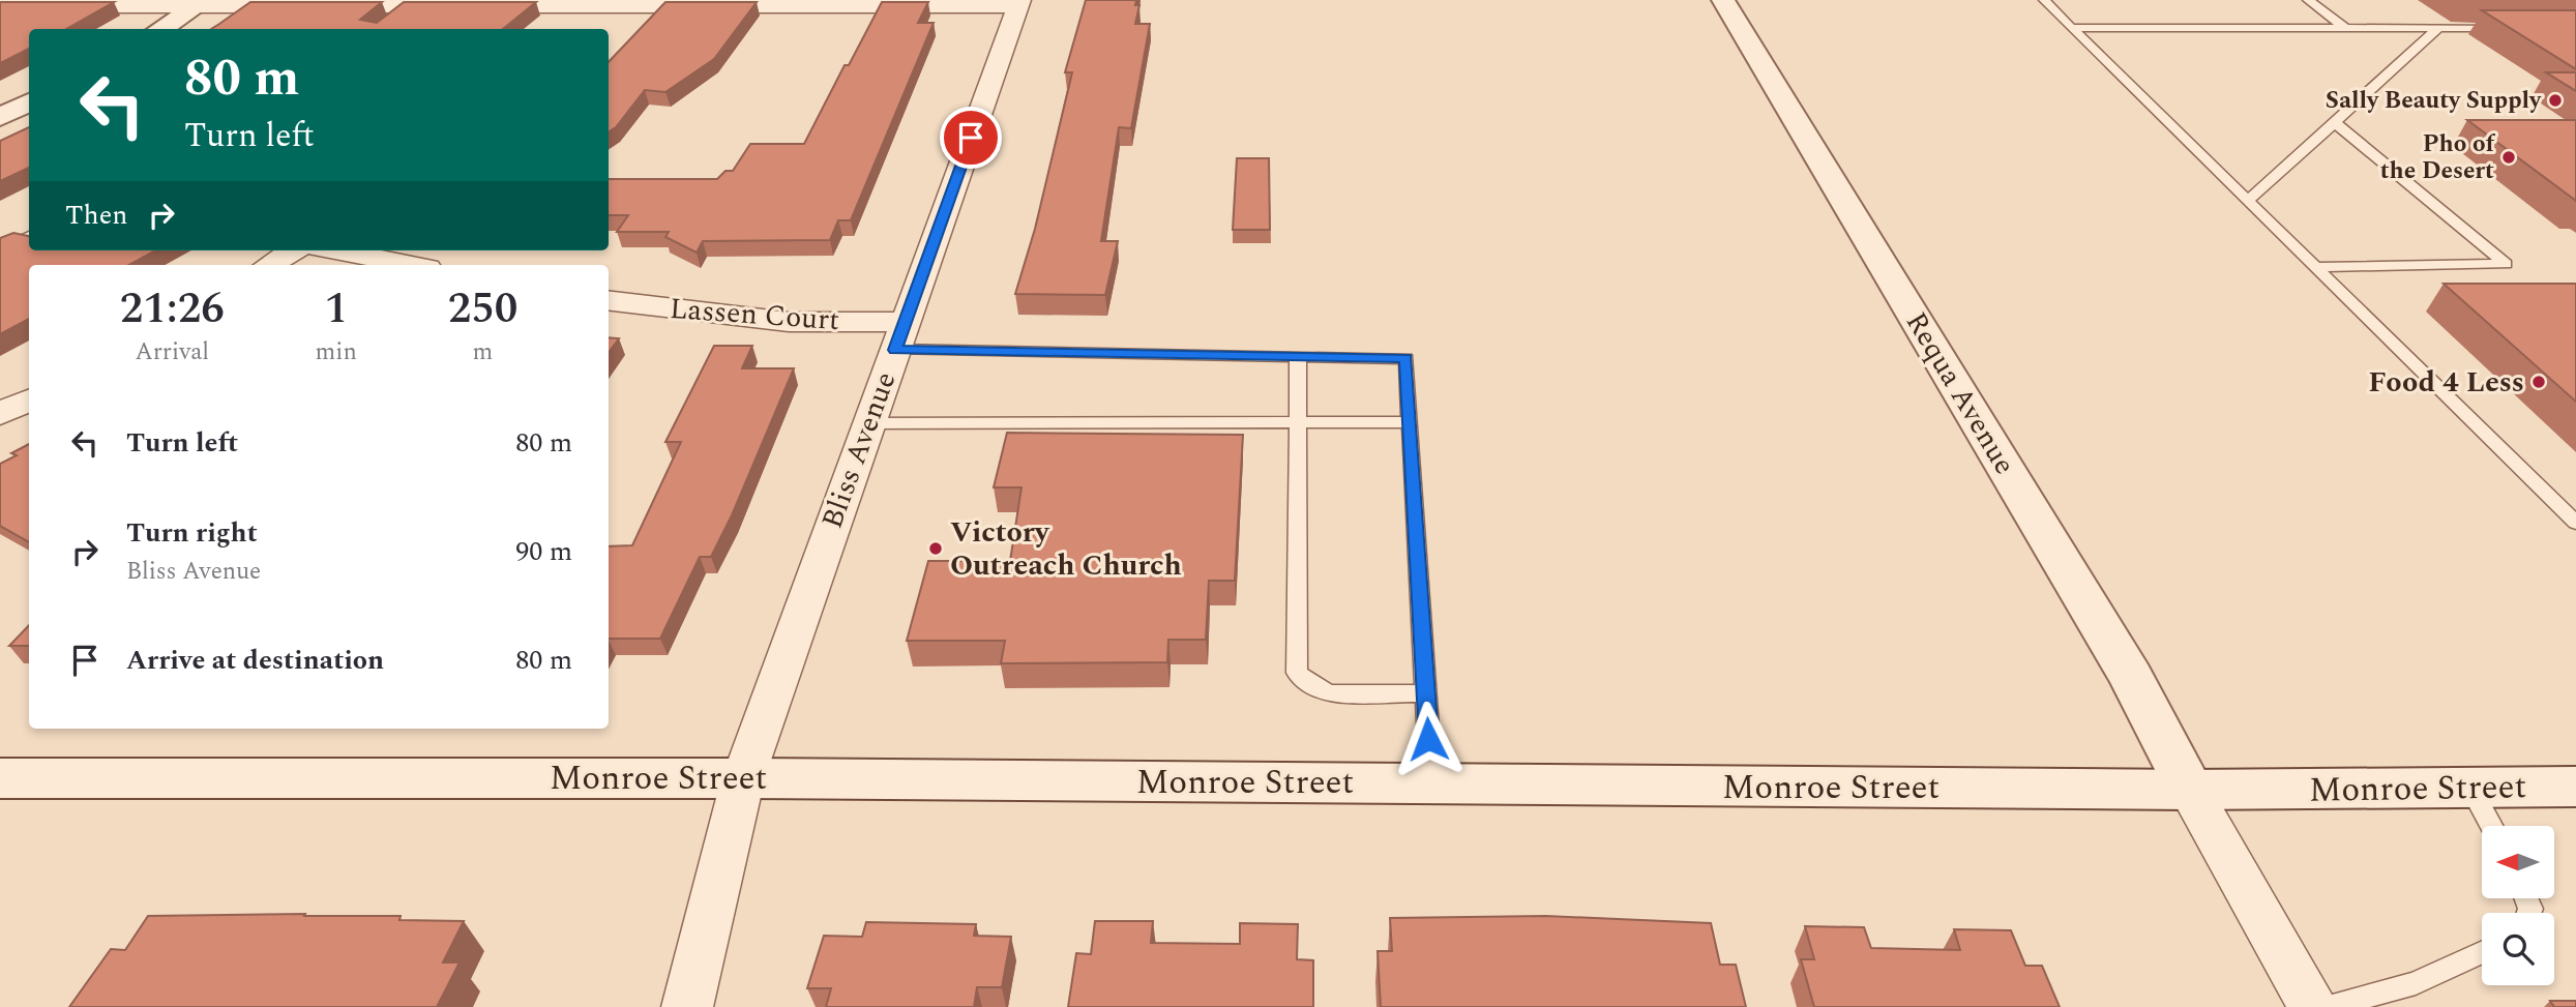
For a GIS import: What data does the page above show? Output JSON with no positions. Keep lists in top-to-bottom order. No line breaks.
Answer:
{"streets":{"main road":["Requa Avenue","Monroe Street"],"street":["Lassen Court","Bliss Avenue"]},"crossings":[["Lassen Court","Bliss Avenue"],["Requa Avenue","Monroe Street"],["Bliss Avenue","Monroe Street"]],"places":["Sally Beauty Supply","Pho of the Desert","Food 4 Less","Victory Outreach Church"],"north":"left","page":{"turn":["80 m","Turn left"],"then":"Then","eta":["21:26","Arrival","1","min","250","m"],"list":[{"name":"Turn left","value":"80 m"},{"name":"Turn right","note":"Bliss Avenue","value":"90 m"},{"name":"Arrive at destination","value":"80 m"}]}}
